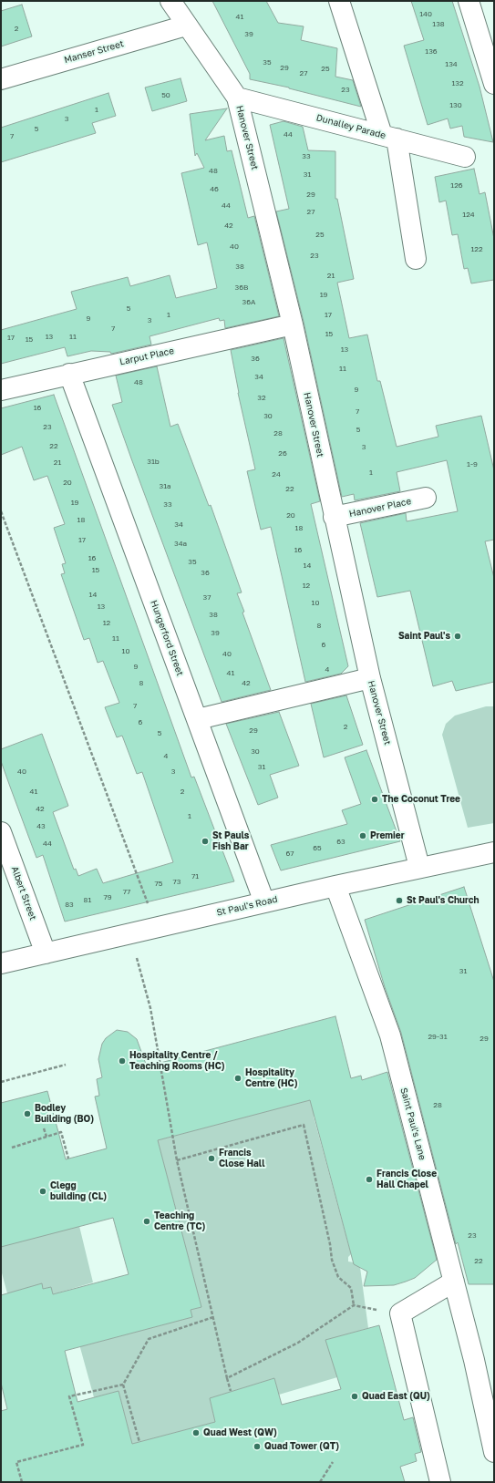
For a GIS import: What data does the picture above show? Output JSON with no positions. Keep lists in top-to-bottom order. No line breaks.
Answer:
{"streets":{"street":["Manser Street","Dunalley Parade","Hanover Street","Larput Place","Hanover Place","Hungerford Street","Albert Street","St Paul's Road","Saint Paul's Lane"]},"crossings":[["Manser Street","Hanover Street"],["Dunalley Parade","Hanover Street"],["Hanover Street","Larput Place"],["Hanover Street","Hanover Place"],["Hanover Street","St Paul's Road"],["Larput Place","Hungerford Street"],["Hungerford Street","St Paul's Road"],["Albert Street","St Paul's Road"],["St Paul's Road","Saint Paul's Lane"]],"places":["Saint Paul's","The Coconut Tree","Premier","St Pauls Fish Bar","St Paul's Church","Hospitality Centre / Teaching Rooms (HC)","Hospitality Centre (HC)","Bodley Building (BO)","Francis Close Hall","Francis Close Hall Chapel","Clegg building (CL)","Teaching Centre (TC)","Quad East (QU)","Quad West (QW)","Quad Tower (QT)"],"house_numbers":["140","41","138","2","39","136","35","134","29","25","27","132","23","50","130","1","3","5","44","7","33","48","31","126","46","29","44","27","124","42","25","40","122","23","38","21","36B","19","36A","5","1","17","9","3","7","15","13","11","17","15","13","36","11","34","48","9","32","16","7","30","23","5","28","22","3","26","31b","21","1-9","1","24","20","31a","22","19","33","20","18","34","18","17","34a","16","16","35","14","15","36","12","14","37","10","13","38","12","8","39","11","6","10","40","9","4","41","8","42","7","6","2","29","5","30","4","31","40","3","41","2","42","1","43","63","44","65","67","71","73","75","77","79","81","83","31","29-31","29","28","23","22"]}
